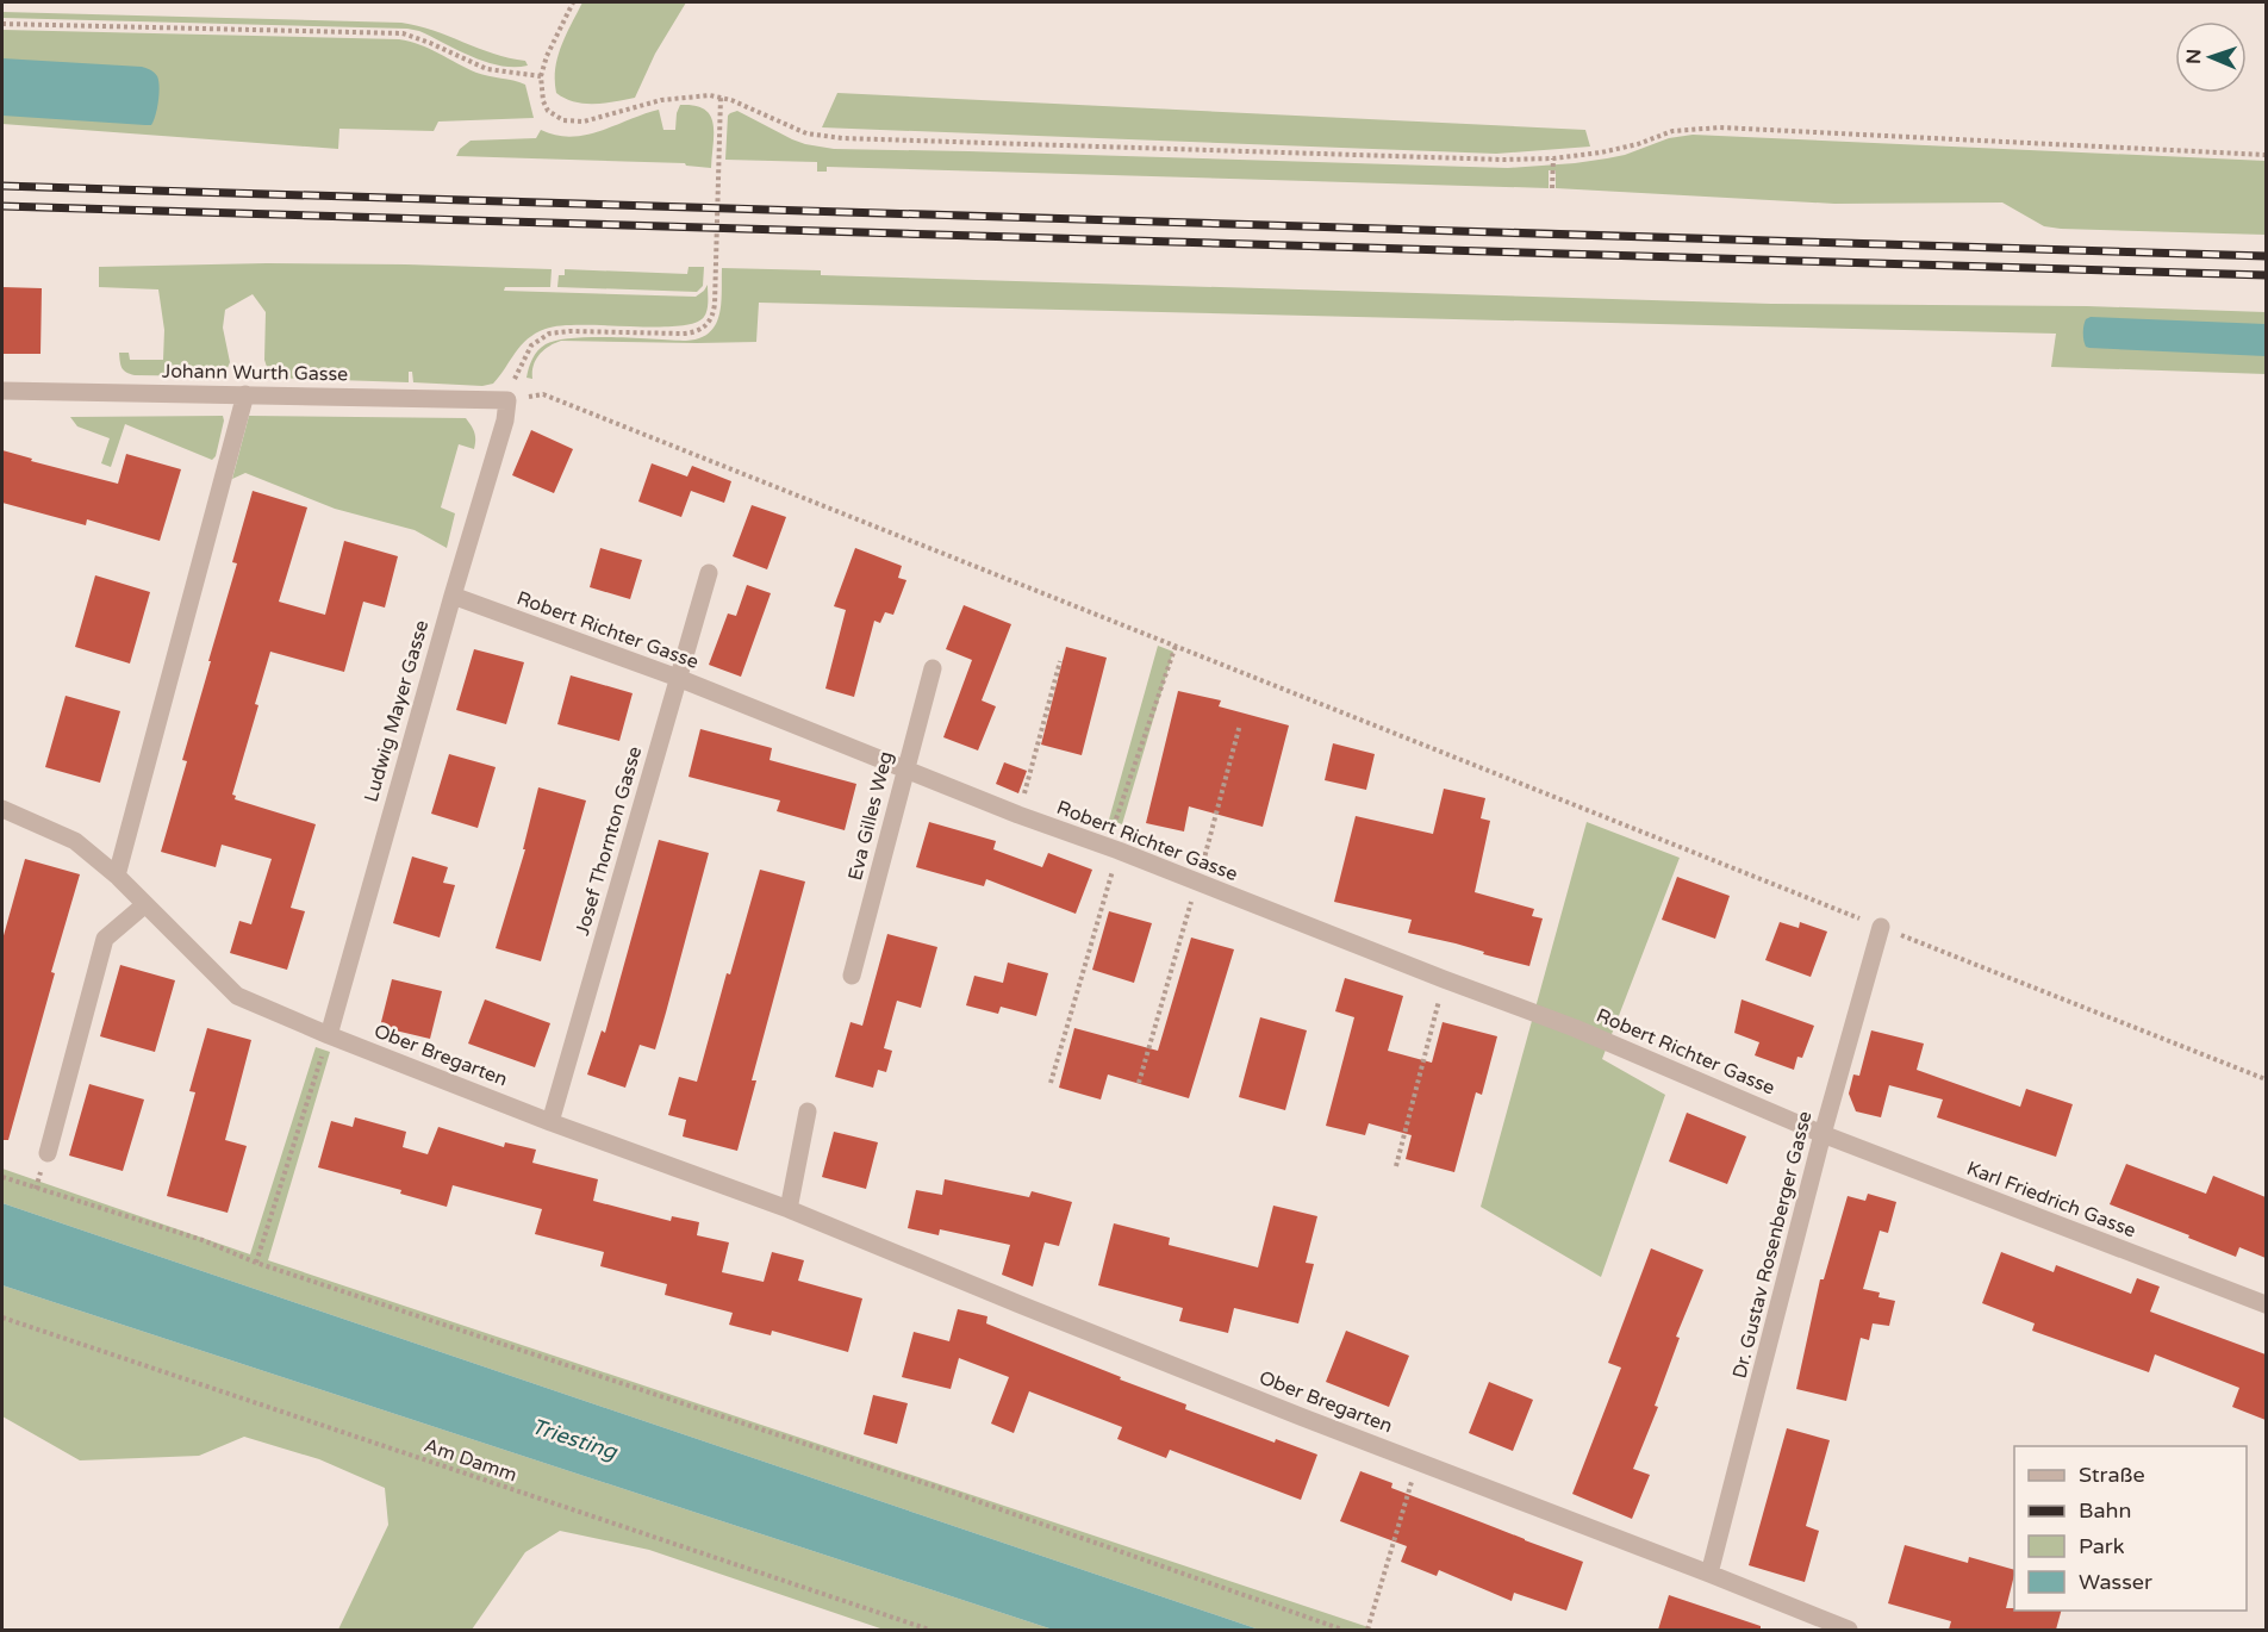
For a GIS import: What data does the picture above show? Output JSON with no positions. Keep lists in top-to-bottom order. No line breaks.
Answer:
{"streets":{"street":["Johann Wurth Gasse","Robert Richter Gasse","Ludwig Mayer Gasse","Eva Gilles Weg","Josef Thornton Gasse","Ober Bregarten","Karl Friedrich Gasse","Dr. Gustav Rosenberger Gasse"],"path":["Am Damm"]},"crossings":[["Johann Wurth Gasse","Ludwig Mayer Gasse"],["Robert Richter Gasse","Ludwig Mayer Gasse"],["Robert Richter Gasse","Eva Gilles Weg"],["Robert Richter Gasse","Josef Thornton Gasse"],["Robert Richter Gasse","Karl Friedrich Gasse"],["Robert Richter Gasse","Dr. Gustav Rosenberger Gasse"],["Ludwig Mayer Gasse","Ober Bregarten"],["Josef Thornton Gasse","Ober Bregarten"],["Ober Bregarten","Dr. Gustav Rosenberger Gasse"],["Karl Friedrich Gasse","Dr. Gustav Rosenberger Gasse"]],"water":["Triesting"],"legend":["Straße","Bahn","Park","Wasser"],"north":"left"}
